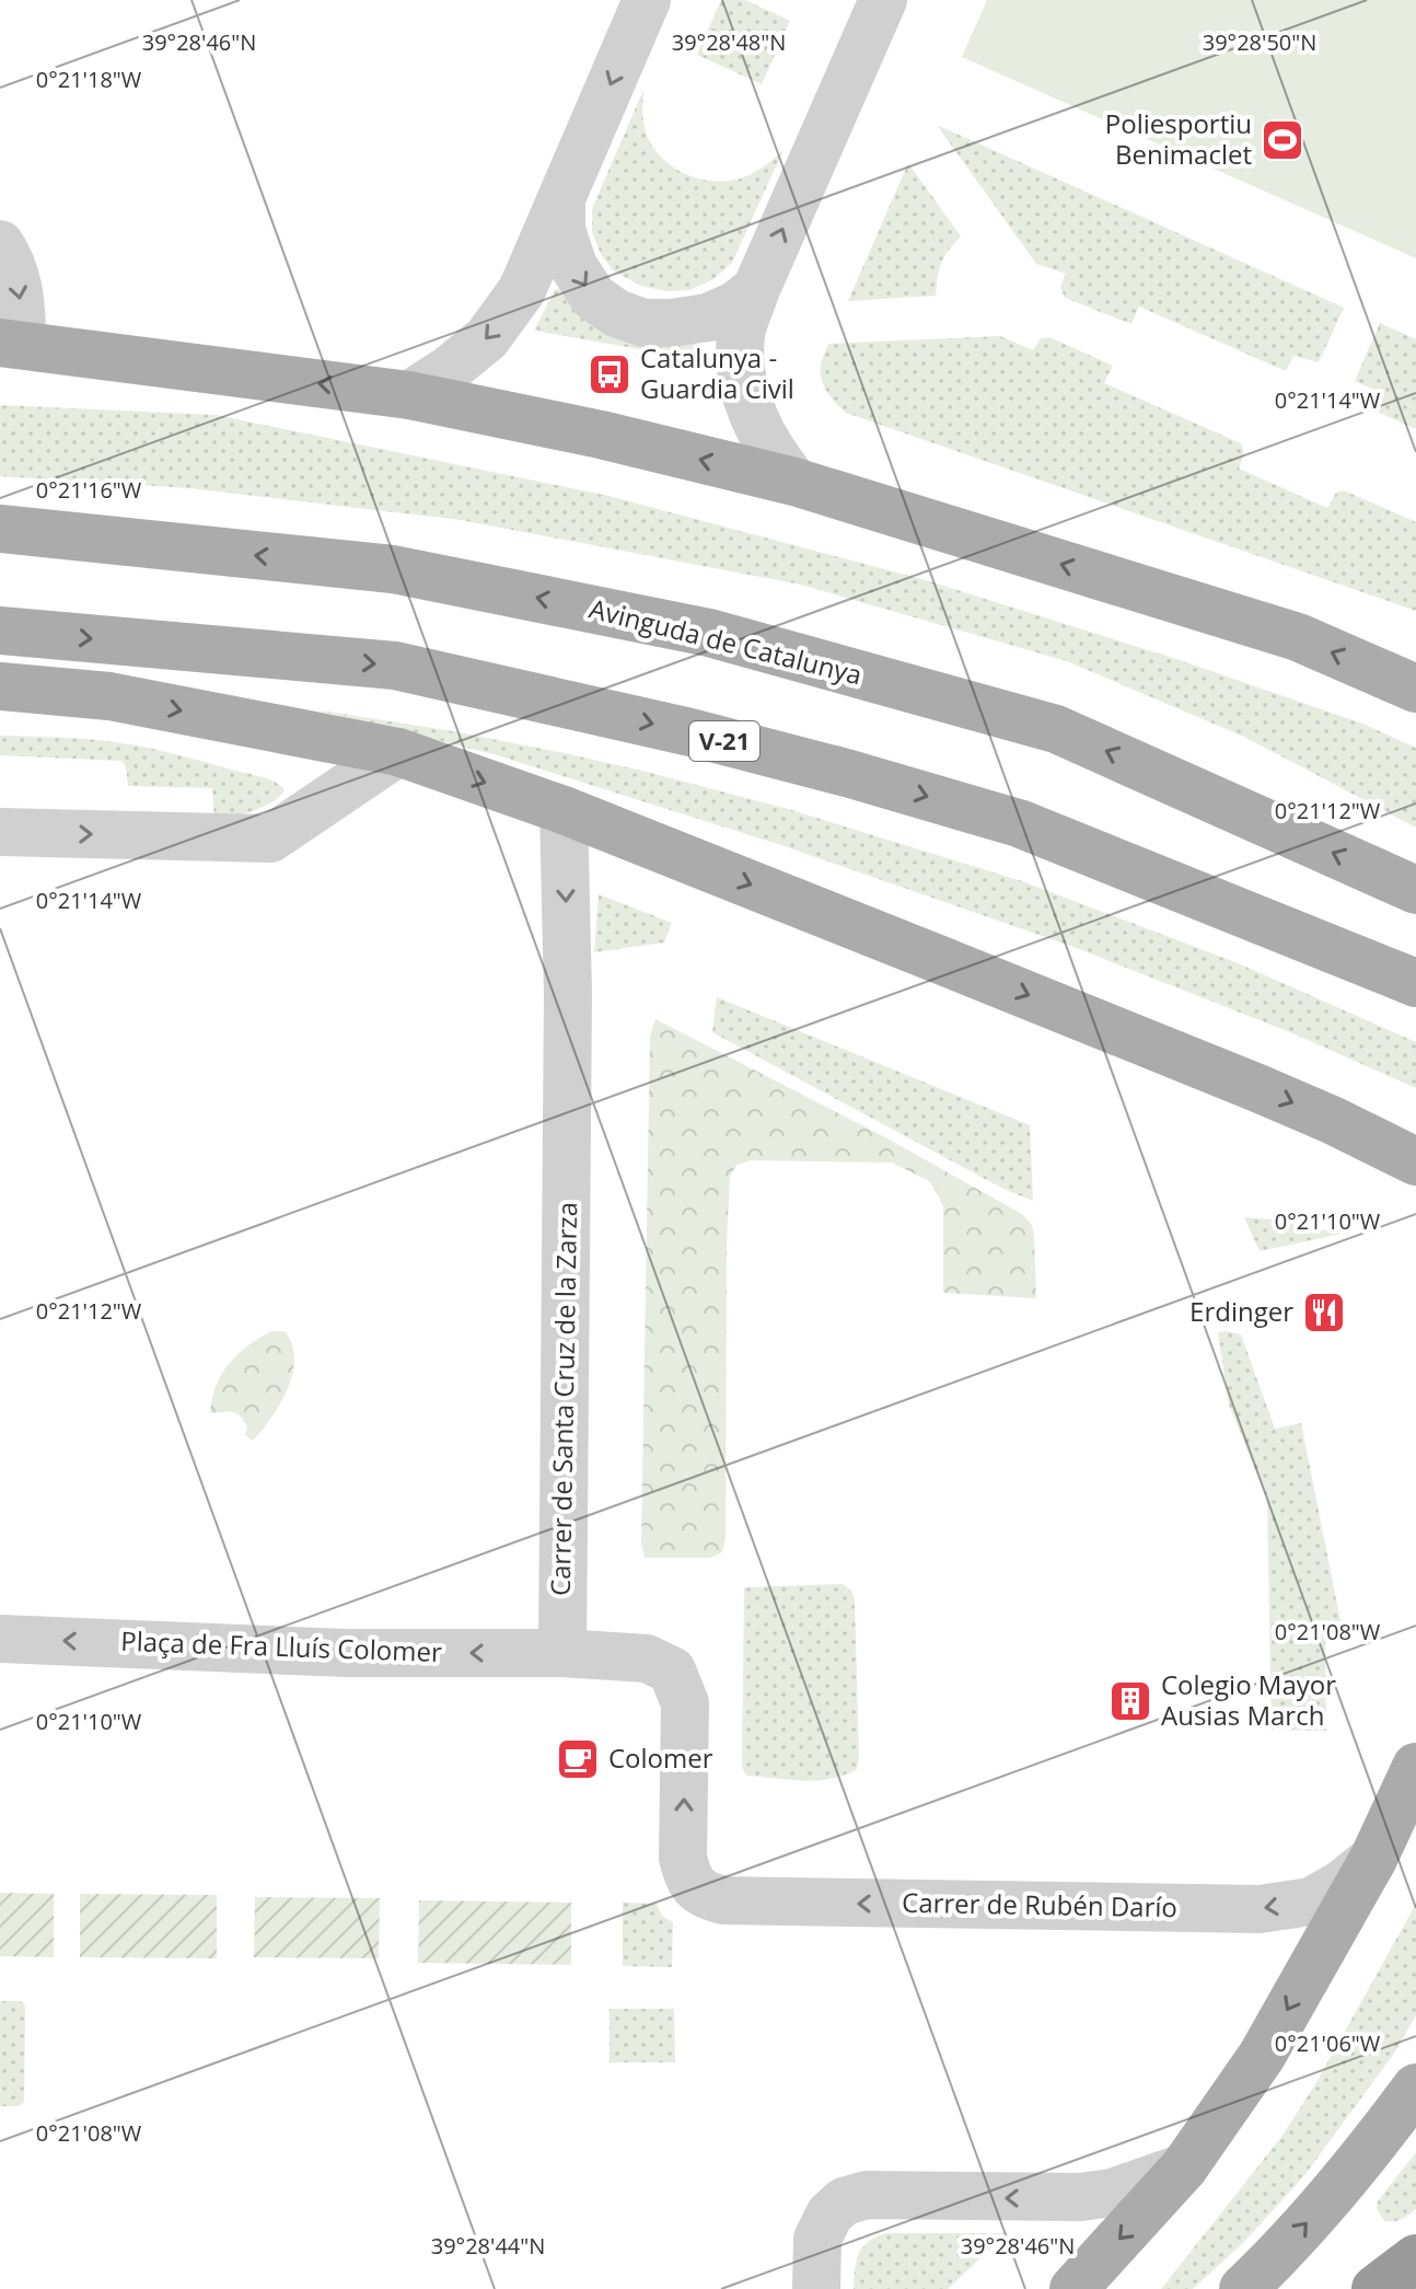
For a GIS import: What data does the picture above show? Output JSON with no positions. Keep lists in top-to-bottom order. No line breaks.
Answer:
{"streets":{"main road":["Avinguda de Catalunya","V-21"],"street":["Carrer de Santa Cruz de la Zarza","Plaça de Fra Lluís Colomer","Carrer de Rubén Darío"]},"crossings":[["Carrer de Santa Cruz de la Zarza","Plaça de Fra Lluís Colomer"],["Carrer de Santa Cruz de la Zarza","Carrer de Rubén Darío"],["Plaça de Fra Lluís Colomer","Carrer de Rubén Darío"]],"one_way":["Carrer de Santa Cruz de la Zarza","Plaça de Fra Lluís Colomer","Carrer de Rubén Darío"],"places":{"sports":["Poliesportiu Benimaclet"],"bus stop":["Catalunya - Guardia Civil"],"restaurant":["Erdinger"],"building":["Colegio Mayor Ausias March"],"cafe":["Colomer"]},"coordinates":["39°28'46\"N","39°28'50\"N","39°28'48\"N","0°21'18\"W","0°21'14\"W","0°21'16\"W","0°21'12\"W","0°21'10\"W","0°21'08\"W","0°21'06\"W","39°28'44\"N"]}
